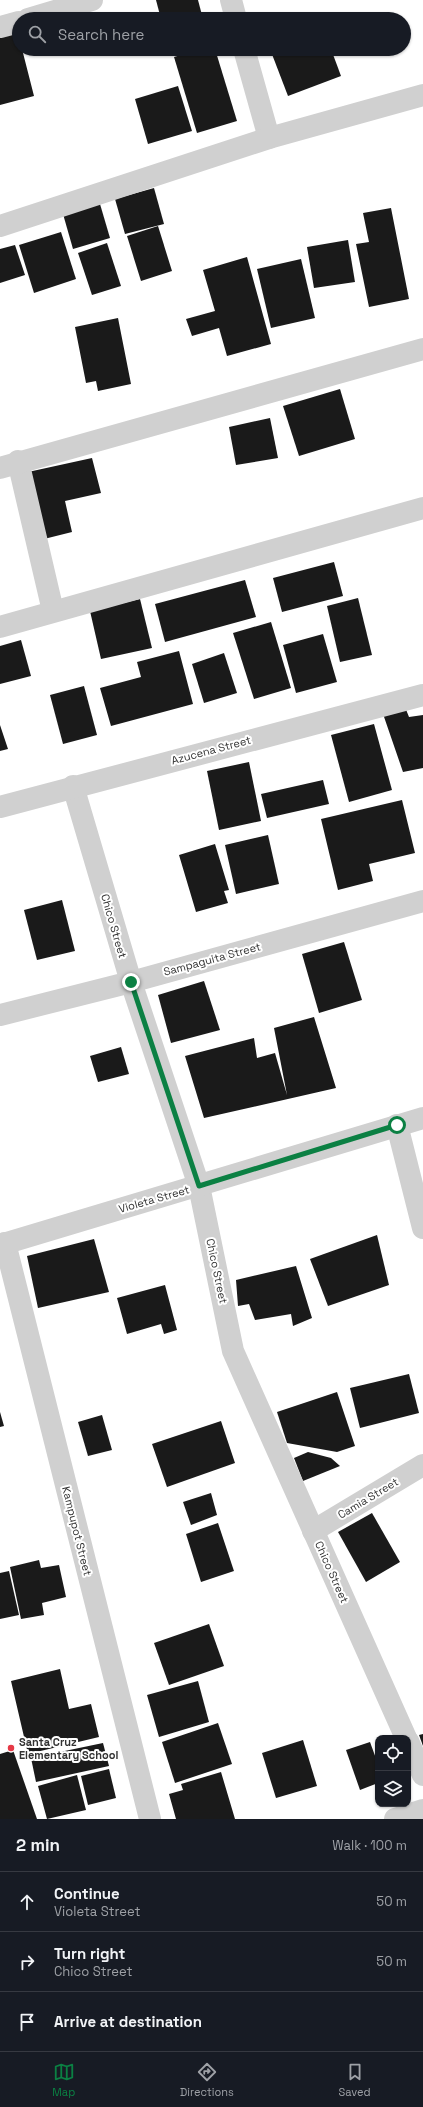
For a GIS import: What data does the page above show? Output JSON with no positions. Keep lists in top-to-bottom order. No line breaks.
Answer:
{"streets":{"street":["Azucena Street","Chico Street","Sampaguita Street","Violeta Street","Camia Street","Kampupot Street"]},"crossings":[["Azucena Street","Chico Street"],["Chico Street","Sampaguita Street"],["Chico Street","Violeta Street"],["Chico Street","Camia Street"],["Violeta Street","Kampupot Street"]],"places":["Santa Cruz Elementary School"],"page":{"search":"Search here","heading":["2 min","Walk · 100 m"],"list":[["Continue","Violeta Street","50 m"],["Turn right","Chico Street","50 m"],"Arrive at destination"],"nav":["Map","Directions","Saved"]}}
